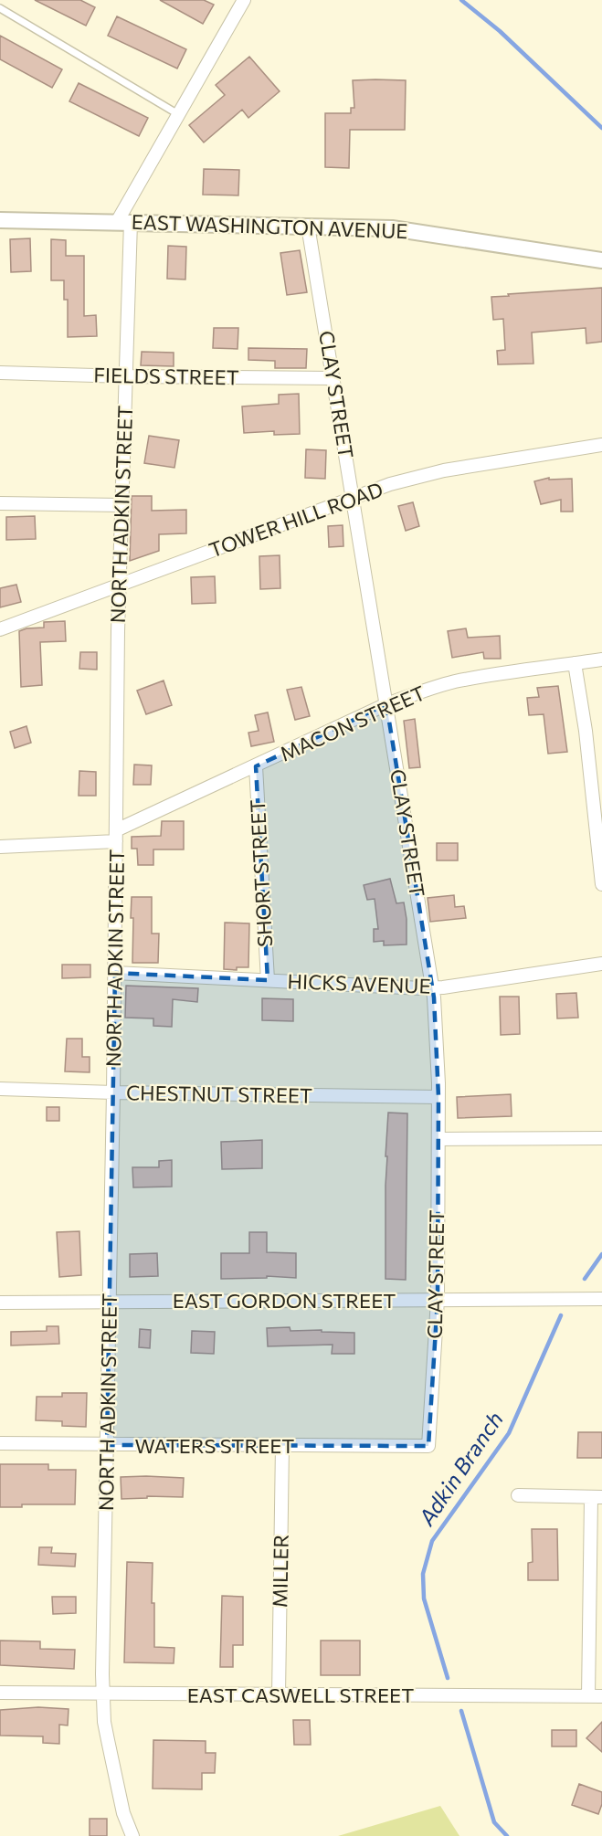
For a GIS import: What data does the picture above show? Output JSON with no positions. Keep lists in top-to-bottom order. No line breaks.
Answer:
{"streets":{"street":["EAST WASHINGTON AVENUE","FIELDS STREET","CLAY STREET","NORTH ADKIN STREET","TOWER HILL ROAD","MACON STREET","SHORT STREET","HICKS AVENUE","CHESTNUT STREET","EAST GORDON STREET","WATERS STREET","MILLER","EAST CASWELL STREET"]},"crossings":[["EAST WASHINGTON AVENUE","CLAY STREET"],["EAST WASHINGTON AVENUE","NORTH ADKIN STREET"],["FIELDS STREET","CLAY STREET"],["FIELDS STREET","NORTH ADKIN STREET"],["CLAY STREET","TOWER HILL ROAD"],["CLAY STREET","MACON STREET"],["CLAY STREET","HICKS AVENUE"],["CLAY STREET","CHESTNUT STREET"],["CLAY STREET","EAST GORDON STREET"],["CLAY STREET","WATERS STREET"],["NORTH ADKIN STREET","TOWER HILL ROAD"],["NORTH ADKIN STREET","MACON STREET"],["NORTH ADKIN STREET","HICKS AVENUE"],["NORTH ADKIN STREET","CHESTNUT STREET"],["NORTH ADKIN STREET","EAST GORDON STREET"],["NORTH ADKIN STREET","WATERS STREET"],["NORTH ADKIN STREET","EAST CASWELL STREET"],["MACON STREET","SHORT STREET"],["SHORT STREET","HICKS AVENUE"],["WATERS STREET","MILLER"],["MILLER","EAST CASWELL STREET"]],"water":["Adkin Branch"]}
